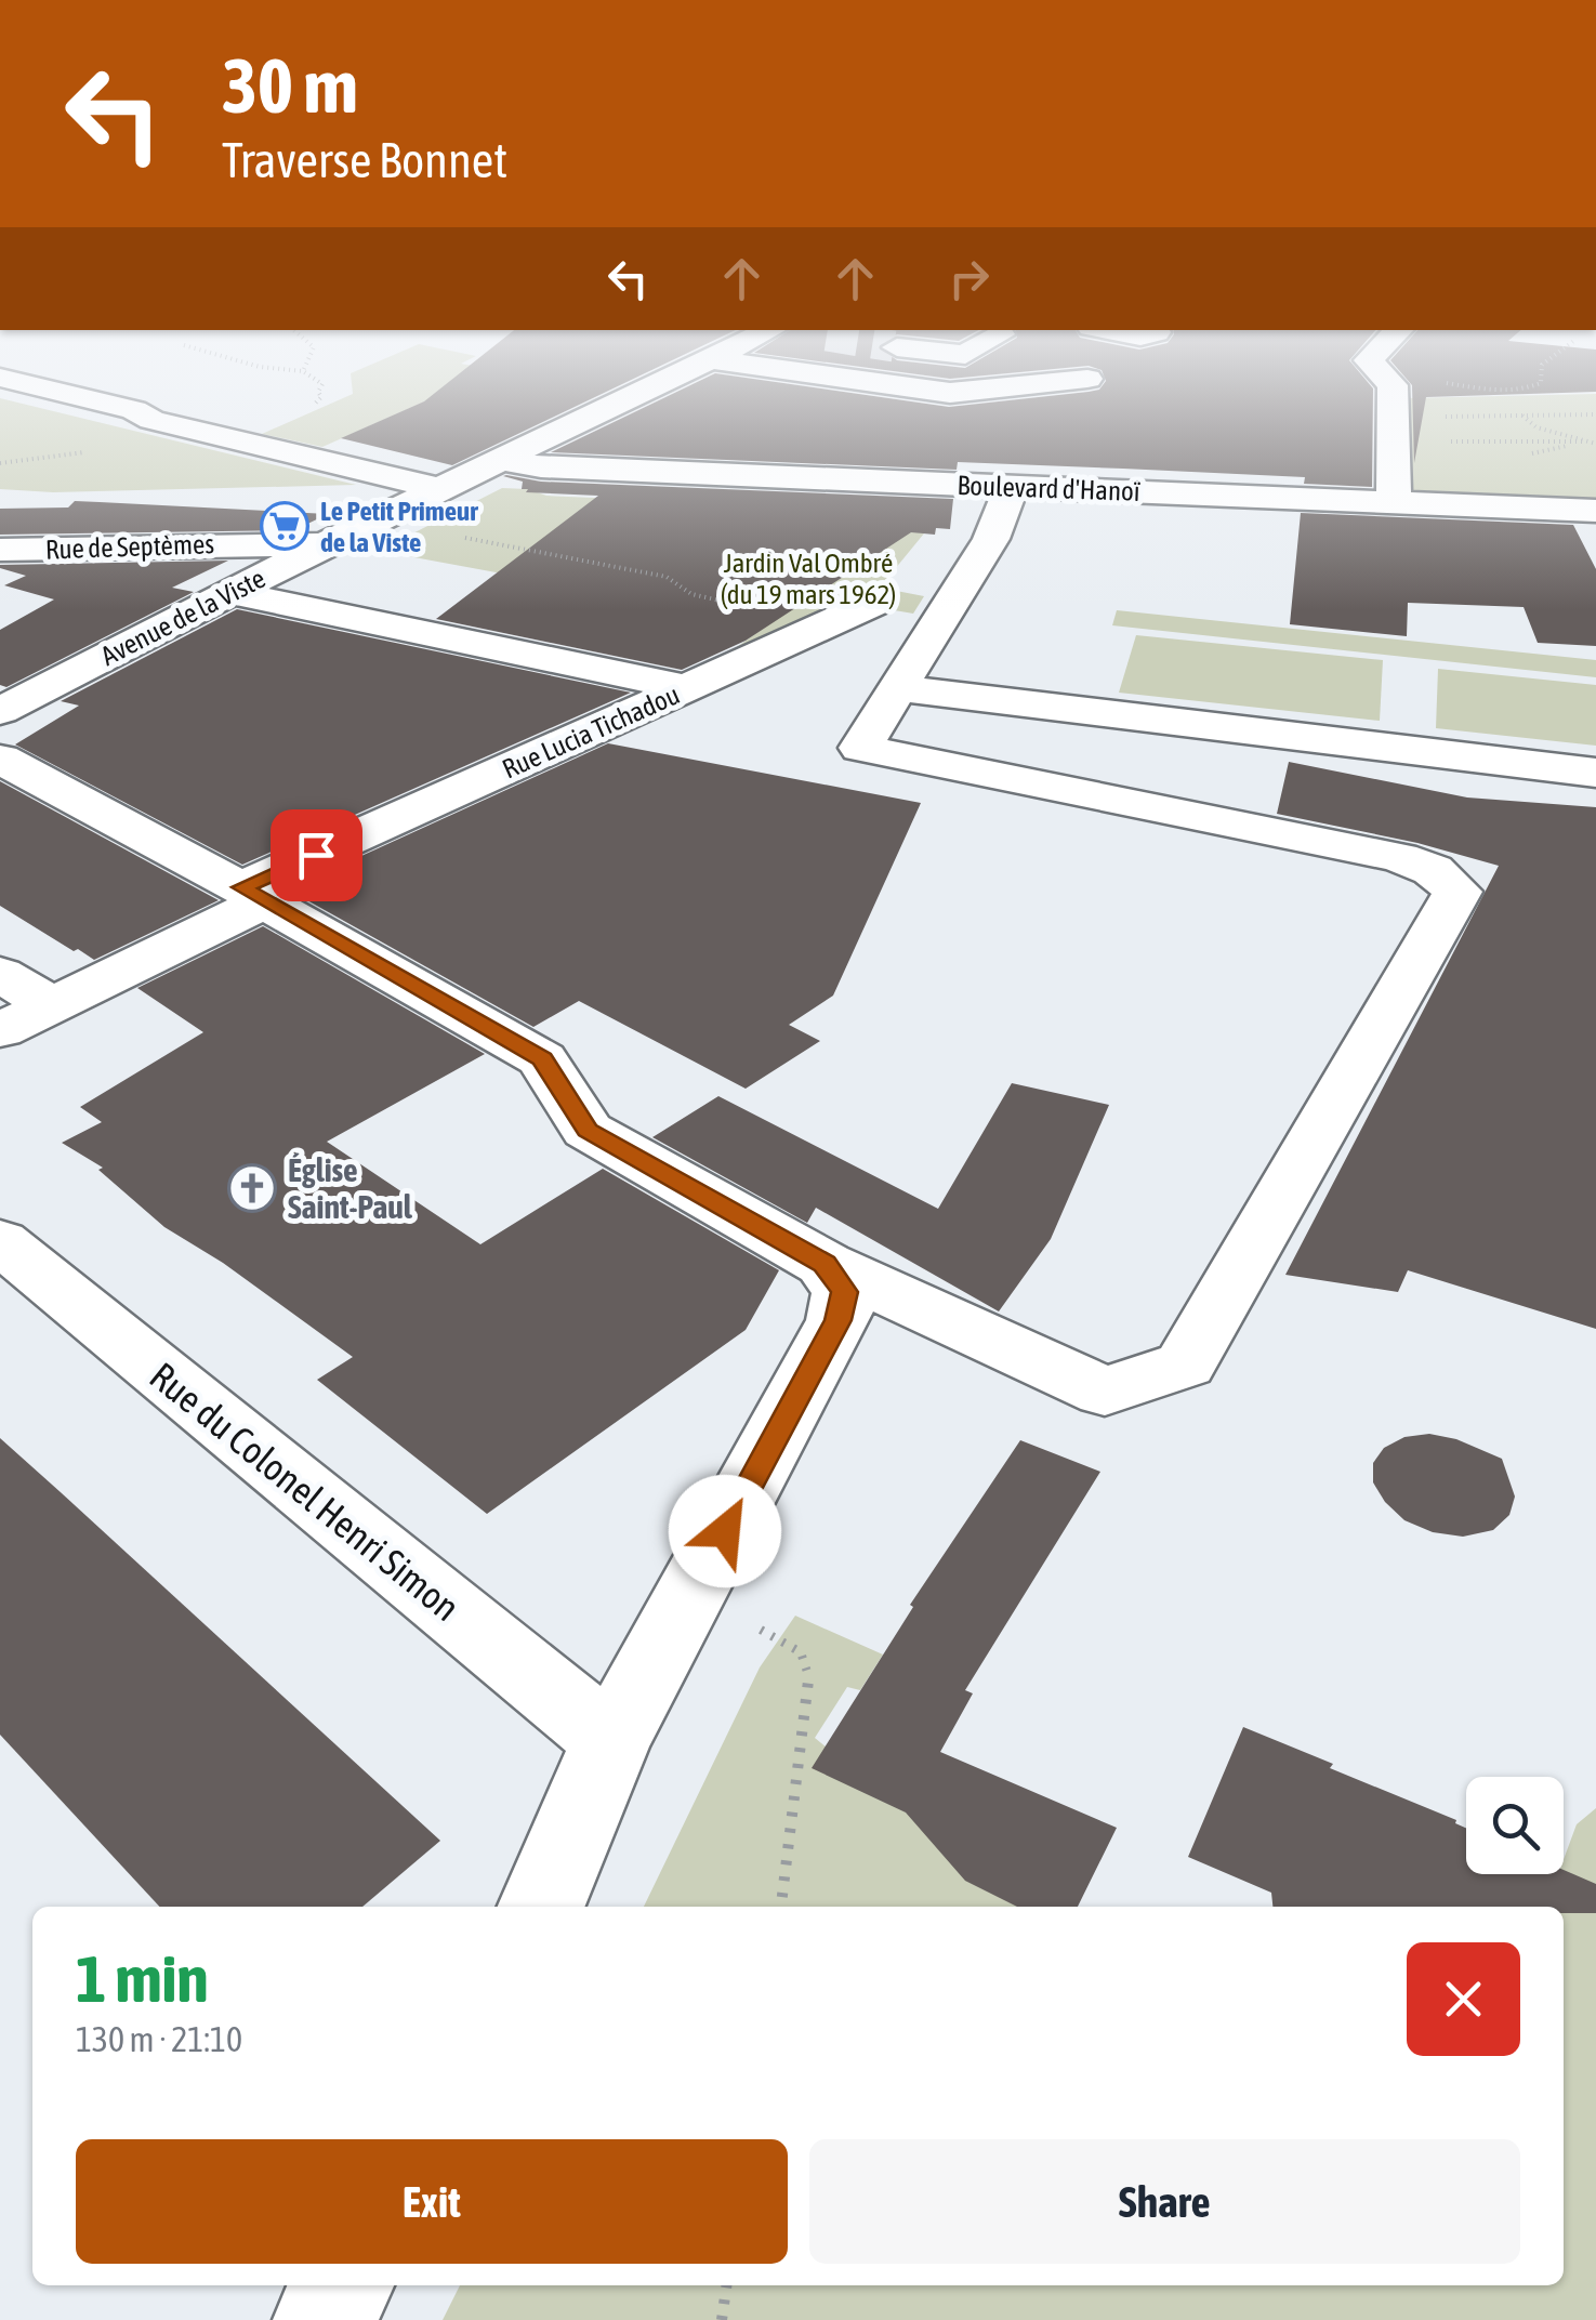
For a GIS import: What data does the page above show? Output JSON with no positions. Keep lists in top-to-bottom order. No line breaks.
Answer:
{"streets":{"street":["Boulevard d'Hanoï","Rue de Septèmes","Avenue de la Viste","Rue Lucia Tichadou","Rue du Colonel Henri Simon"]},"crossings":[["Boulevard d'Hanoï","Avenue de la Viste"],["Rue de Septèmes","Avenue de la Viste"],["Avenue de la Viste","Rue Lucia Tichadou"]],"parks":["Jardin Val Ombré (du 19 mars 1962)"],"places":{"supermarket":["Le Petit Primeur de la Viste"],"church":["Église Saint-Paul"]},"page":{"turn":["30 m","Traverse Bonnet"],"heading":["1 min","130 m · 21:10"],"buttons":["Exit","Share"]}}
